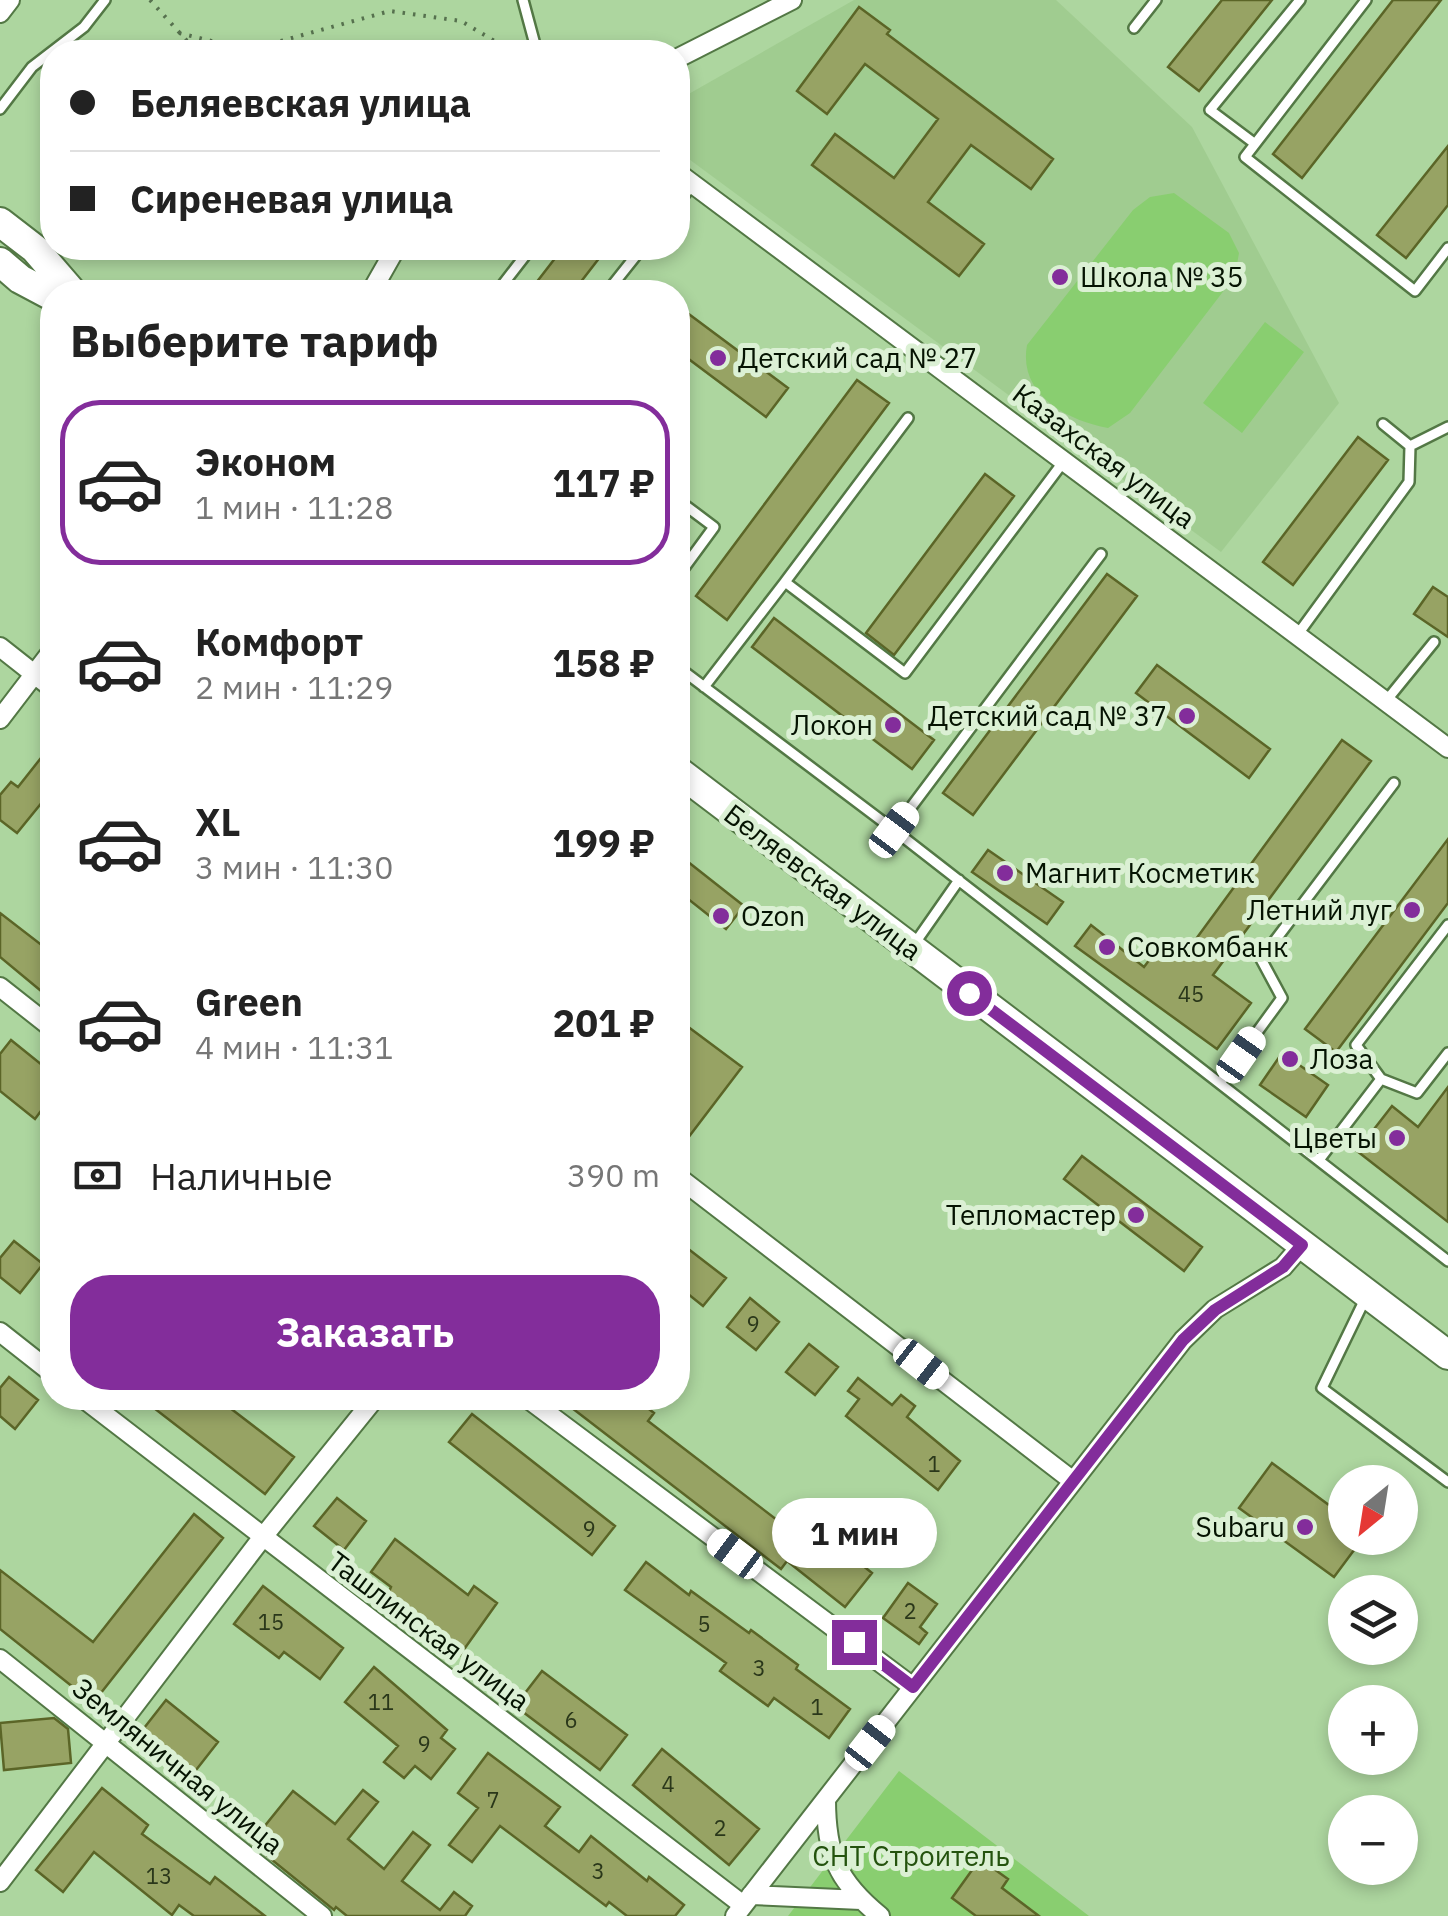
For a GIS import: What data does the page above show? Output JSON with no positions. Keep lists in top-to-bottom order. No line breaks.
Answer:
{"streets":{"main road":["Беляевская улица"],"street":["Казахская улица","Ташлинская улица","Земляничная улица"]},"parks":["СНТ Строитель"],"places":["Школа № 35","Детский сад № 27","Детский сад № 37","Локон","Магнит Косметик","Летний луг","Ozon","Совкомбанк","Лоза","Цветы","Тепломастер","Subaru"],"house_numbers":["45","9","1","9","2","15","5","3","11","1","6","9","4","7","2","3","13"],"north":"bottom left","page":{"banner":["Беляевская улица","Сиреневая улица"],"heading":"Выберите тариф","list":[{"name":"Эконом","note":"1 мин · 11:28","value":"117 ₽"},{"name":"Комфорт","note":"2 мин · 11:29","value":"158 ₽"},{"name":"XL","note":"3 мин · 11:30","value":"199 ₽"},{"name":"Green","note":"4 мин · 11:31","value":"201 ₽"}],"pay":["Наличные","390 m"],"buttons":"Заказать","map_buttons":["+","−"],"bubble":"1 мин"}}
